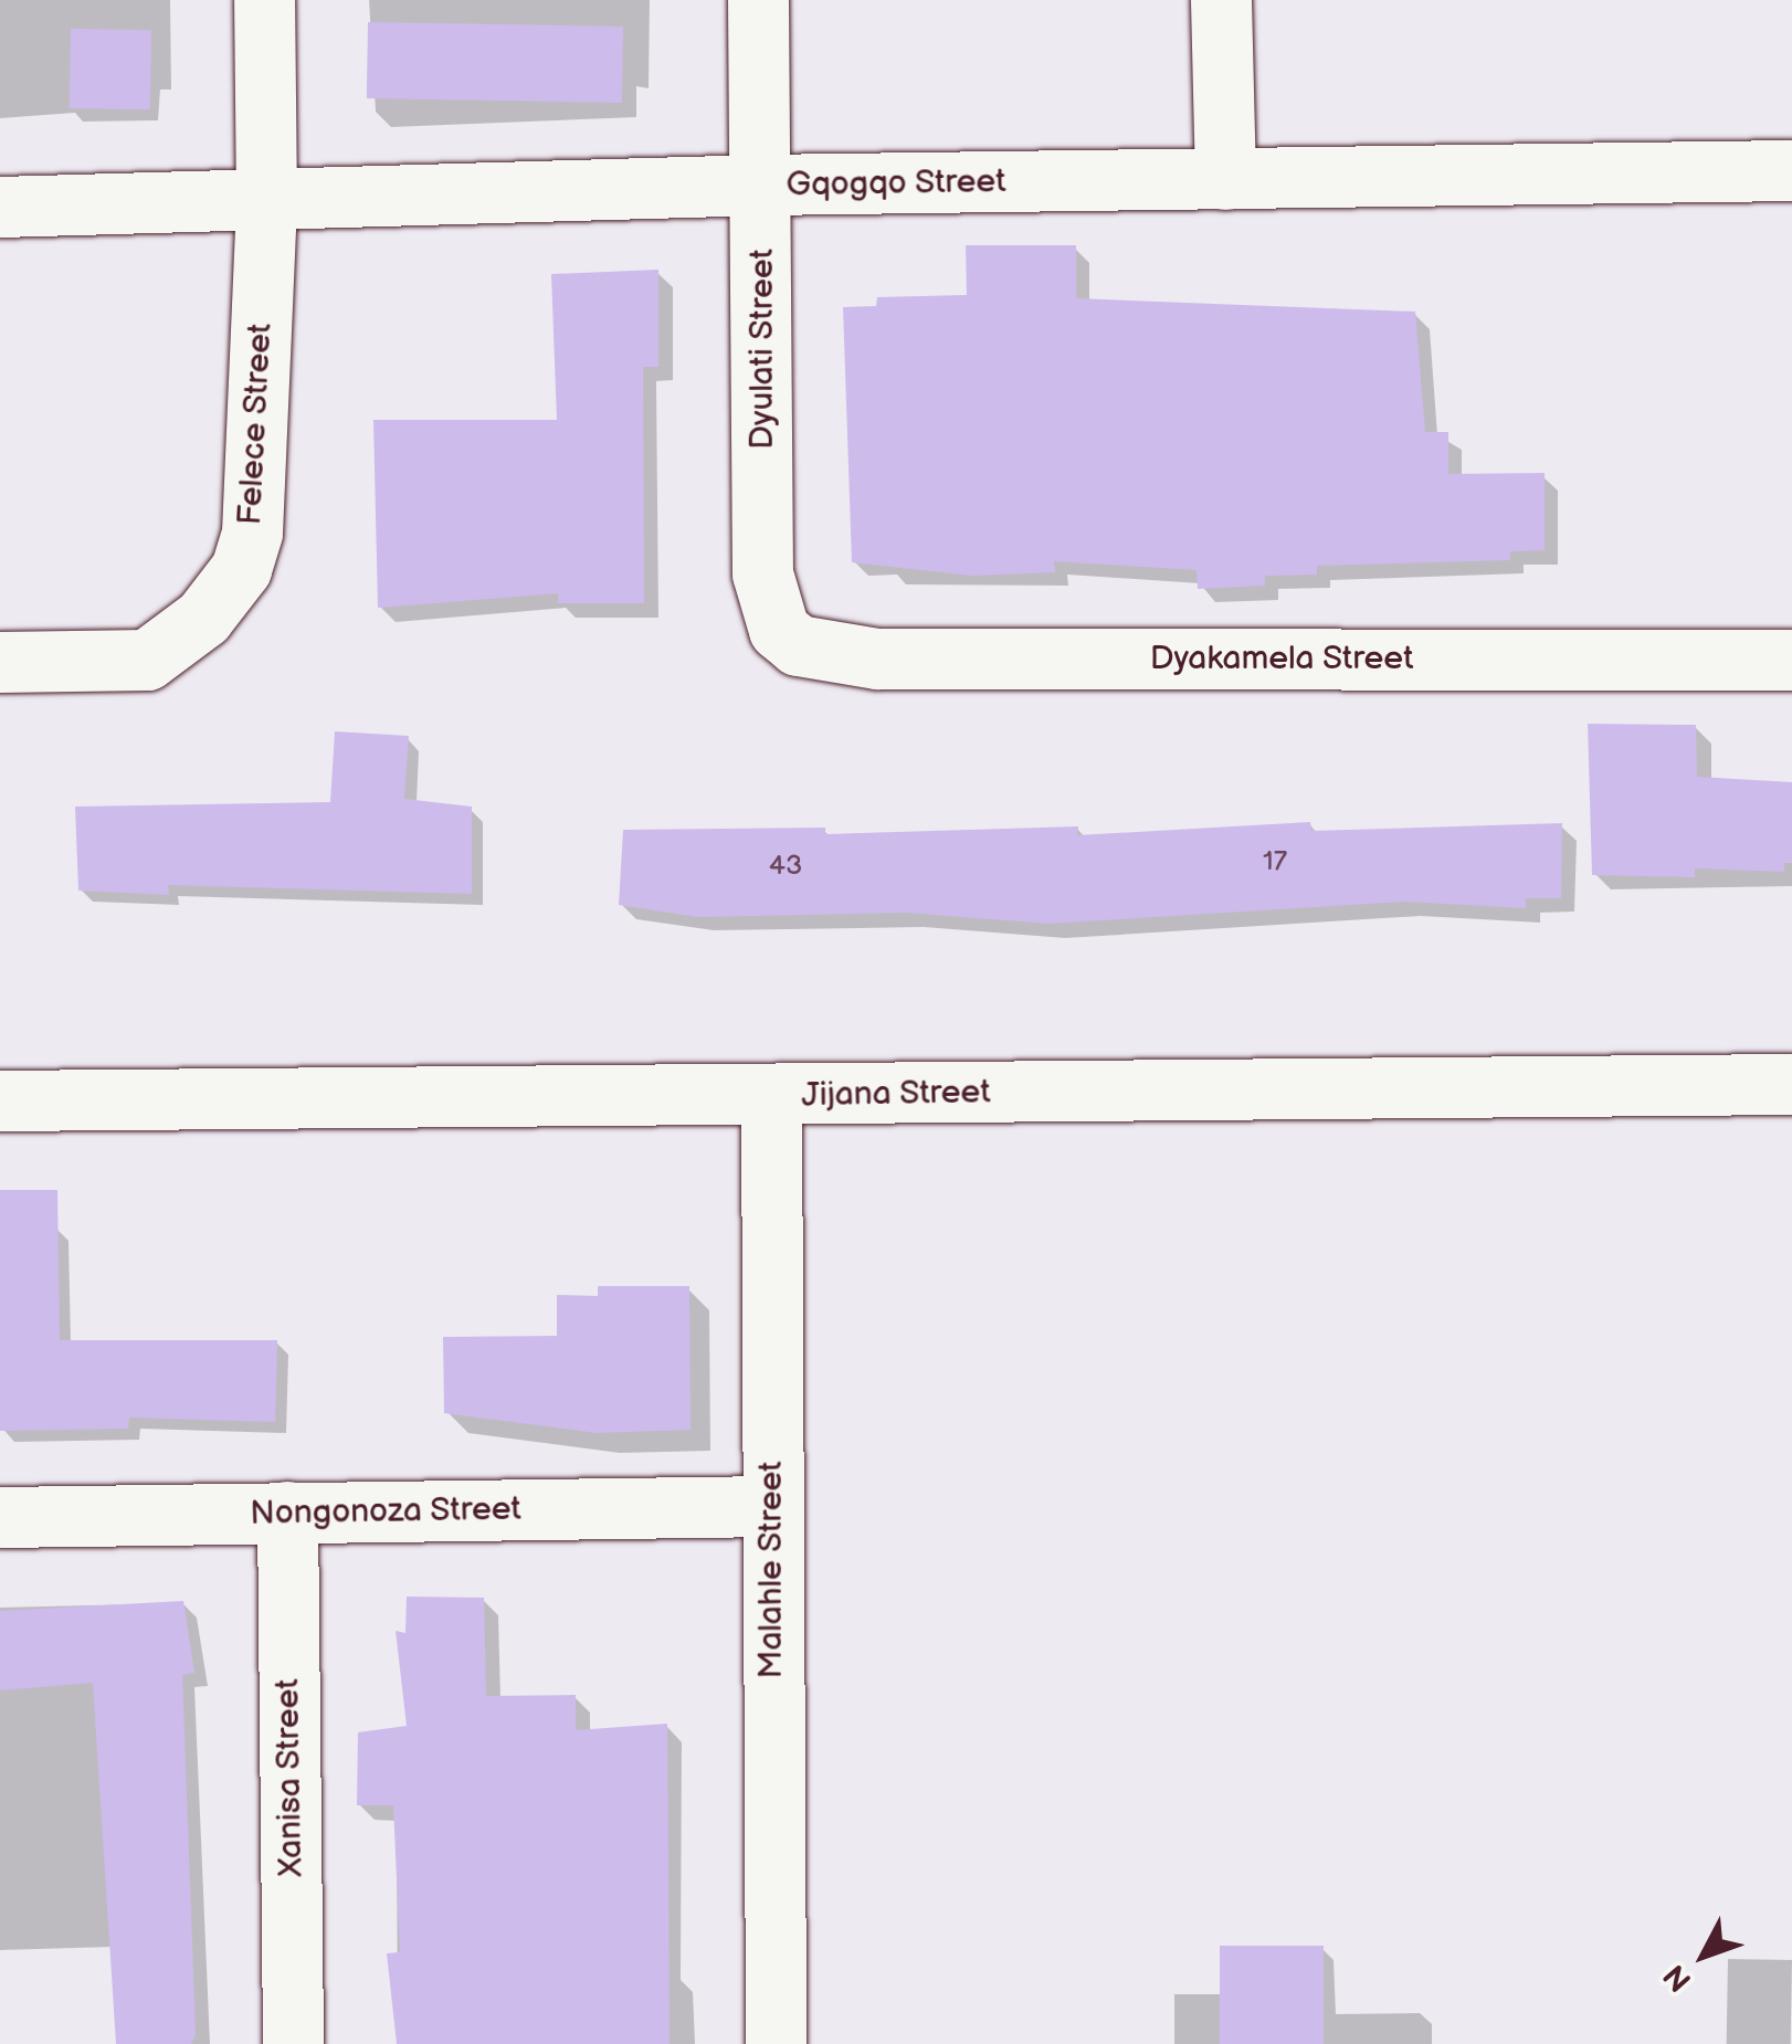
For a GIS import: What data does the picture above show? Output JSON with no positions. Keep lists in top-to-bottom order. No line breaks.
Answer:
{"streets":{"street":["Gqogqo Street","Dyulati Street","Felece Street","Dyakamela Street","Jijana Street","Nongonoza Street","Malahle Street","Xanisa Street"]},"crossings":[["Gqogqo Street","Dyulati Street"],["Gqogqo Street","Felece Street"],["Dyulati Street","Dyakamela Street"],["Jijana Street","Malahle Street"],["Nongonoza Street","Malahle Street"],["Nongonoza Street","Xanisa Street"]],"house_numbers":["17","43"],"north":"bottom left"}
